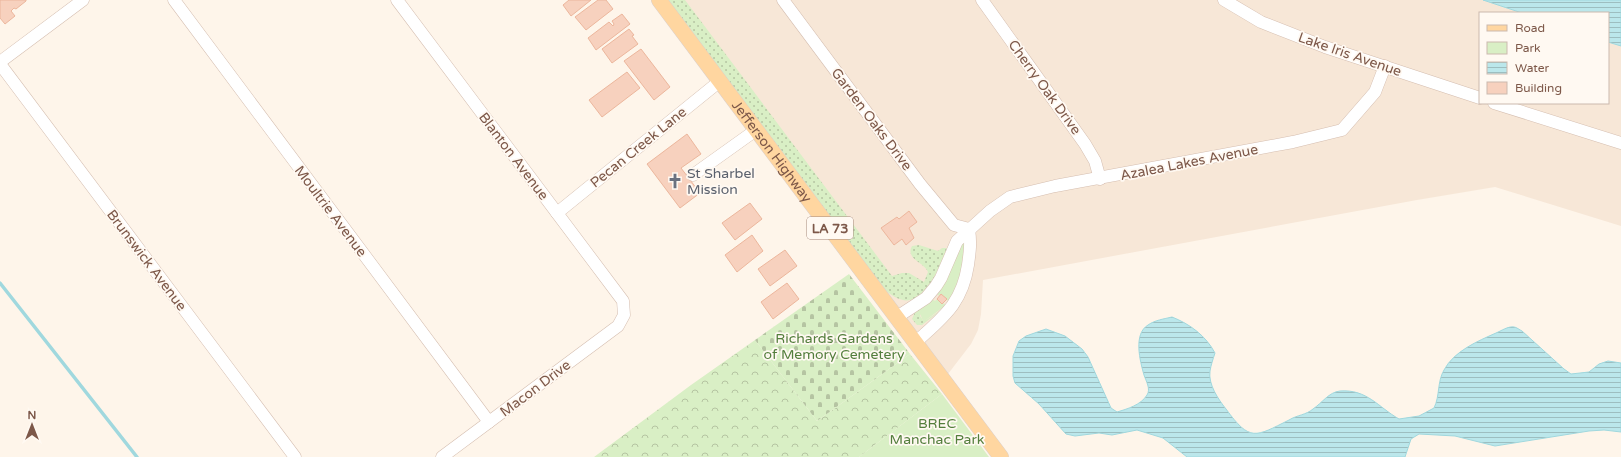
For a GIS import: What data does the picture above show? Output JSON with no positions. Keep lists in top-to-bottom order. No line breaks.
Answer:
{"streets":{"main road":["Jefferson Highway","LA 73"],"street":["Lake Iris Avenue","Cherry Oak Drive","Garden Oaks Drive","Pecan Creek Lane","Blanton Avenue","Azalea Lakes Avenue","Moultrie Avenue","Brunswick Avenue","Macon Drive"]},"crossings":[["Lake Iris Avenue","Azalea Lakes Avenue"],["Cherry Oak Drive","Azalea Lakes Avenue"],["Garden Oaks Drive","Azalea Lakes Avenue"],["Pecan Creek Lane","Jefferson Highway"],["Pecan Creek Lane","Blanton Avenue"],["Jefferson Highway","Azalea Lakes Avenue"],["Blanton Avenue","Macon Drive"],["Moultrie Avenue","Macon Drive"]],"parks":["Richards Gardens of Memory Cemetery","BREC Manchac Park"],"places":{"church":["St Sharbel Mission"]},"legend":["Road","Park","Water","Building"],"north":"top"}
